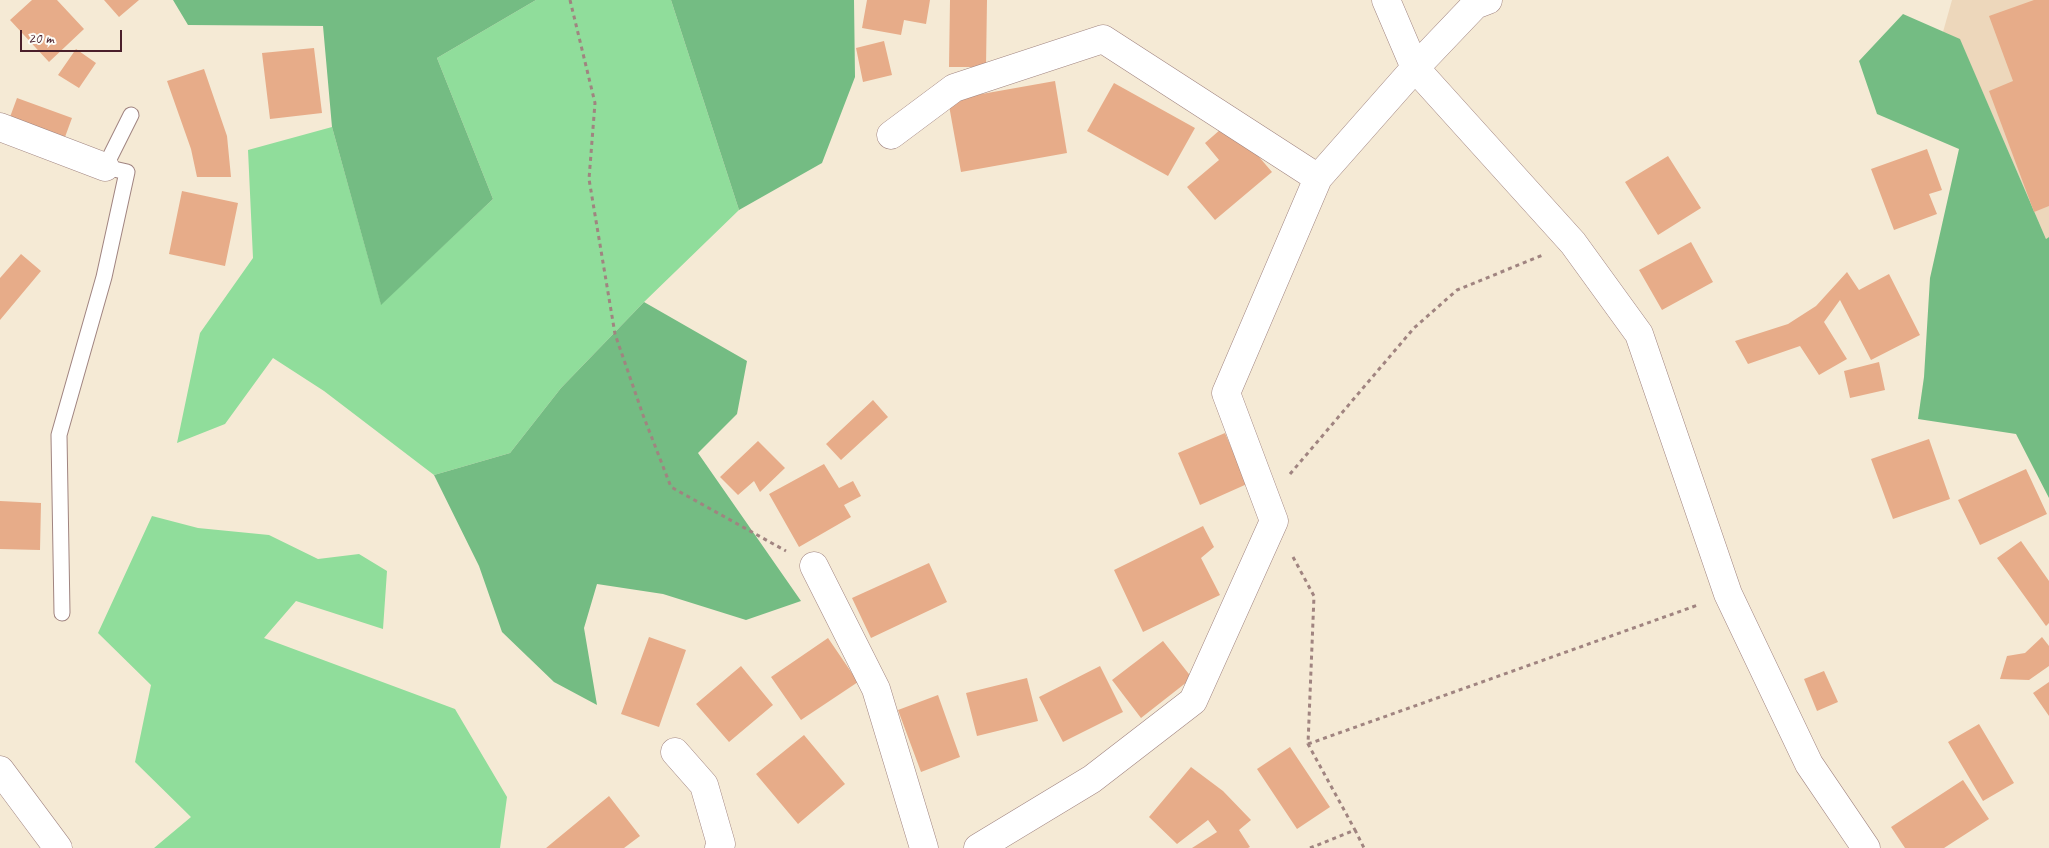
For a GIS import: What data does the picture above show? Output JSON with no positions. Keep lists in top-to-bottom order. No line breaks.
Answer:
{"scale_bar":"20 m"}
